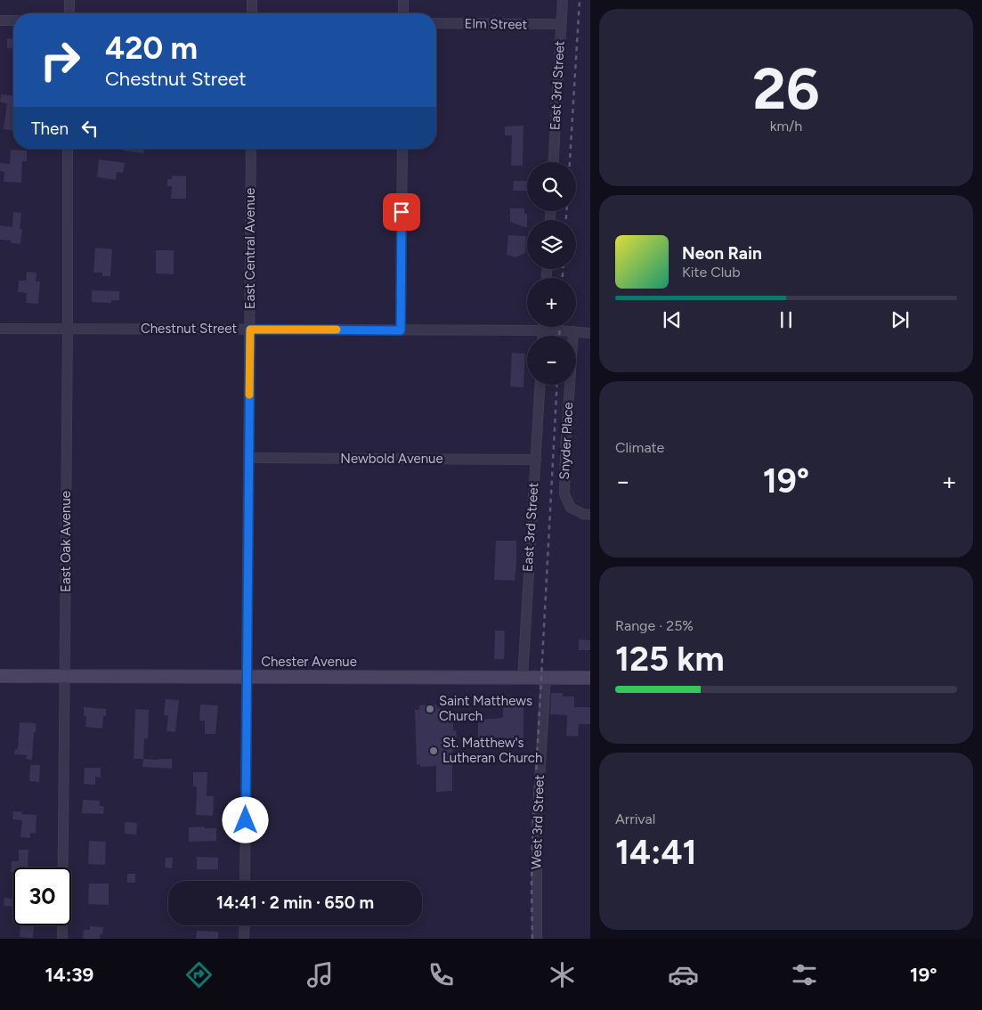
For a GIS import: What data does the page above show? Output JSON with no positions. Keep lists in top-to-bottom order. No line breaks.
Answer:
{"streets":{"main road":["Chester Avenue"],"street":["Elm Street","East 3rd Street","East Central Avenue","Chestnut Street","Snyder Place","Newbold Avenue","East Oak Avenue","West 3rd Street"]},"crossings":[["Elm Street","East 3rd Street"],["East 3rd Street","Newbold Avenue"],["East 3rd Street","Chester Avenue"],["East Central Avenue","Chestnut Street"],["East Central Avenue","Newbold Avenue"],["East Central Avenue","Chester Avenue"],["Chestnut Street","Snyder Place"],["Chestnut Street","East Oak Avenue"],["East Oak Avenue","Chester Avenue"],["Chester Avenue","West 3rd Street"]],"places":["Saint Matthews Church","St. Matthew's Lutheran Church"],"page":{"tile":[["26","km/h"],"Climate",["Range · 25%","125 km"],["Arrival","14:41"]],"turn":["420 m","Chestnut Street"],"then":"Then","map_buttons":["+","−"],"song":["Neon Rain","Kite Club"],"heat":["−","19°","+"],"limit":"30","trip":"14:41 · 2 min · 650 m","tabs":["14:39","19°"]}}
